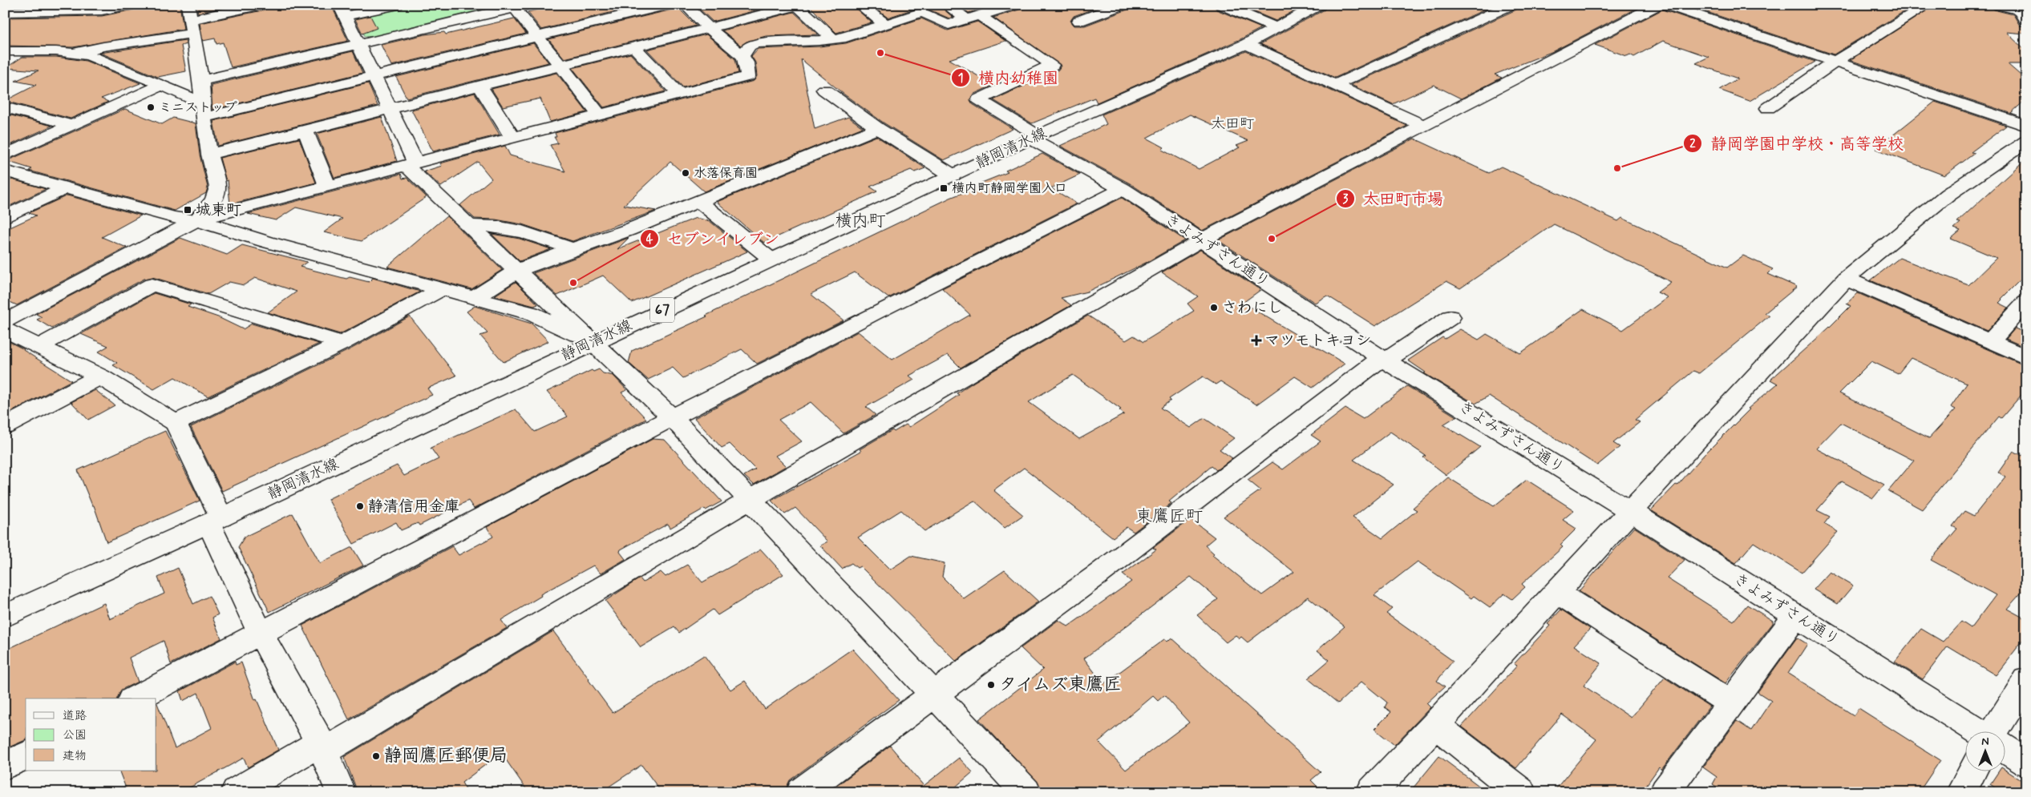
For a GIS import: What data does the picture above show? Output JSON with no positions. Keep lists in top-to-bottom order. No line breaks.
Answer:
{"streets":{"street":["静岡清水線","きよみずさん通り","67"]},"crossings":[["静岡清水線","きよみずさん通り"]],"districts":["太田町","横内町","東鷹匠町"],"places":{"other":["横内幼稚園","ミニストップ","静岡学園中学校・高等学校","水落保育園","太田町市場","セブンイレブン","さわにし","静清信用金庫","タイムズ東鷹匠","静岡鷹匠郵便局"],"transit":["横内町静岡学園入口","城東町"],"health":["マツモトキヨシ"]},"legend":["道路","公園","建物"],"north":"top"}
